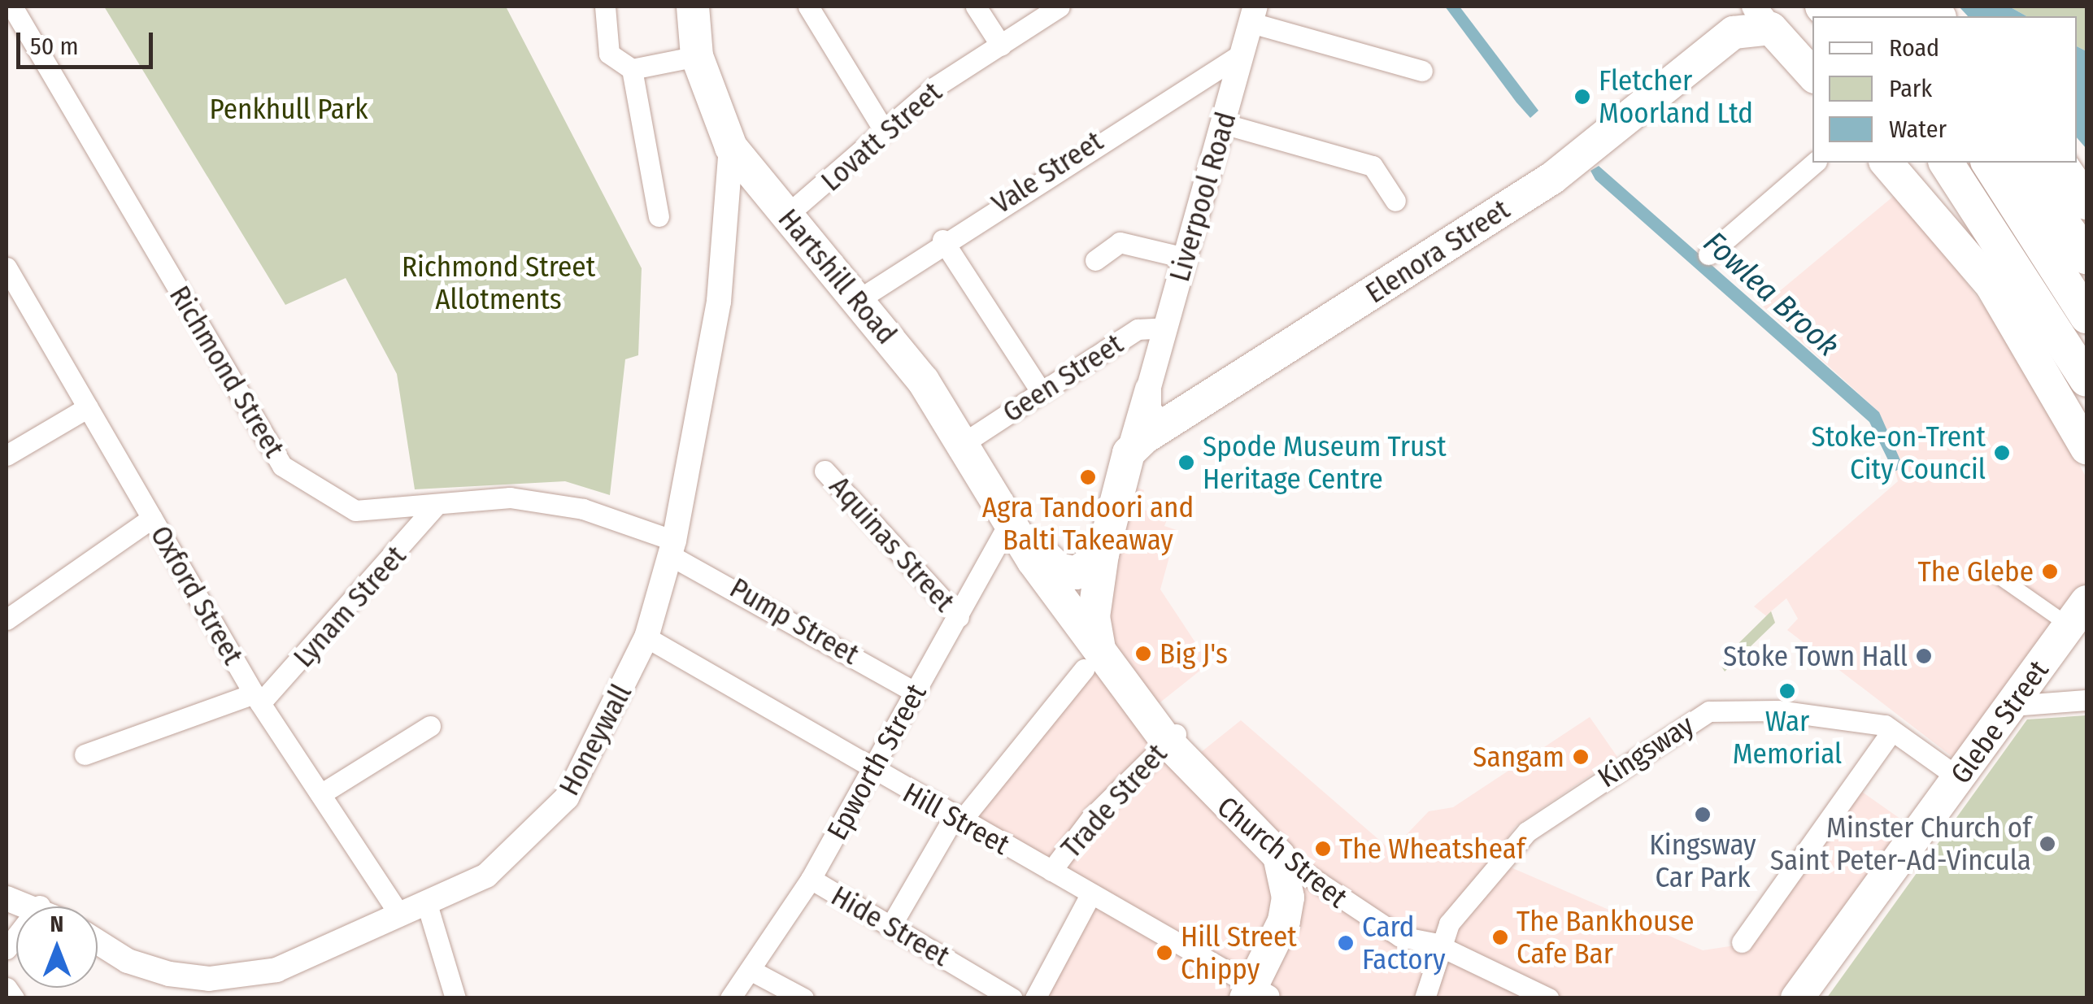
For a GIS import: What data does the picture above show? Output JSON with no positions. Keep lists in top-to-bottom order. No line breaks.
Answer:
{"streets":{"main road":["Liverpool Road","Elenora Street","Hartshill Road","Glebe Street","Church Street"],"street":["Lovatt Street","Vale Street","Richmond Street","Geen Street","Aquinas Street","Oxford Street","Lynam Street","Pump Street","Honeywall","Kingsway","Epworth Street","Trade Street","Hill Street","Hide Street"]},"crossings":[["Lovatt Street","Hartshill Road"],["Vale Street","Liverpool Road"],["Vale Street","Hartshill Road"],["Liverpool Road","Elenora Street"],["Liverpool Road","Hartshill Road"],["Liverpool Road","Geen Street"],["Liverpool Road","Church Street"],["Hartshill Road","Geen Street"],["Hartshill Road","Honeywall"],["Hartshill Road","Epworth Street"],["Hartshill Road","Church Street"],["Richmond Street","Lynam Street"],["Richmond Street","Pump Street"],["Richmond Street","Honeywall"],["Aquinas Street","Epworth Street"],["Oxford Street","Lynam Street"],["Oxford Street","Honeywall"],["Pump Street","Honeywall"],["Pump Street","Epworth Street"],["Glebe Street","Kingsway"],["Honeywall","Hill Street"],["Kingsway","Church Street"],["Epworth Street","Hill Street"],["Epworth Street","Hide Street"],["Trade Street","Hill Street"],["Trade Street","Church Street"]],"water":["Fowlea Brook"],"parks":["Penkhull Park","Richmond Street Allotments"],"places":["Fletcher Moorland Ltd","Stoke-on-Trent City Council","Spode Museum Trust Heritage Centre","Agra Tandoori and Balti Takeaway","The Glebe","Big J's","Stoke Town Hall","War Memorial","Sangam","Kingsway Car Park","Minster Church of Saint Peter-Ad-Vincula","The Wheatsheaf","The Bankhouse Cafe Bar","Card Factory","Hill Street Chippy"],"legend":["Road","Park","Water"],"scale_bar":"50 m","north":"top"}
